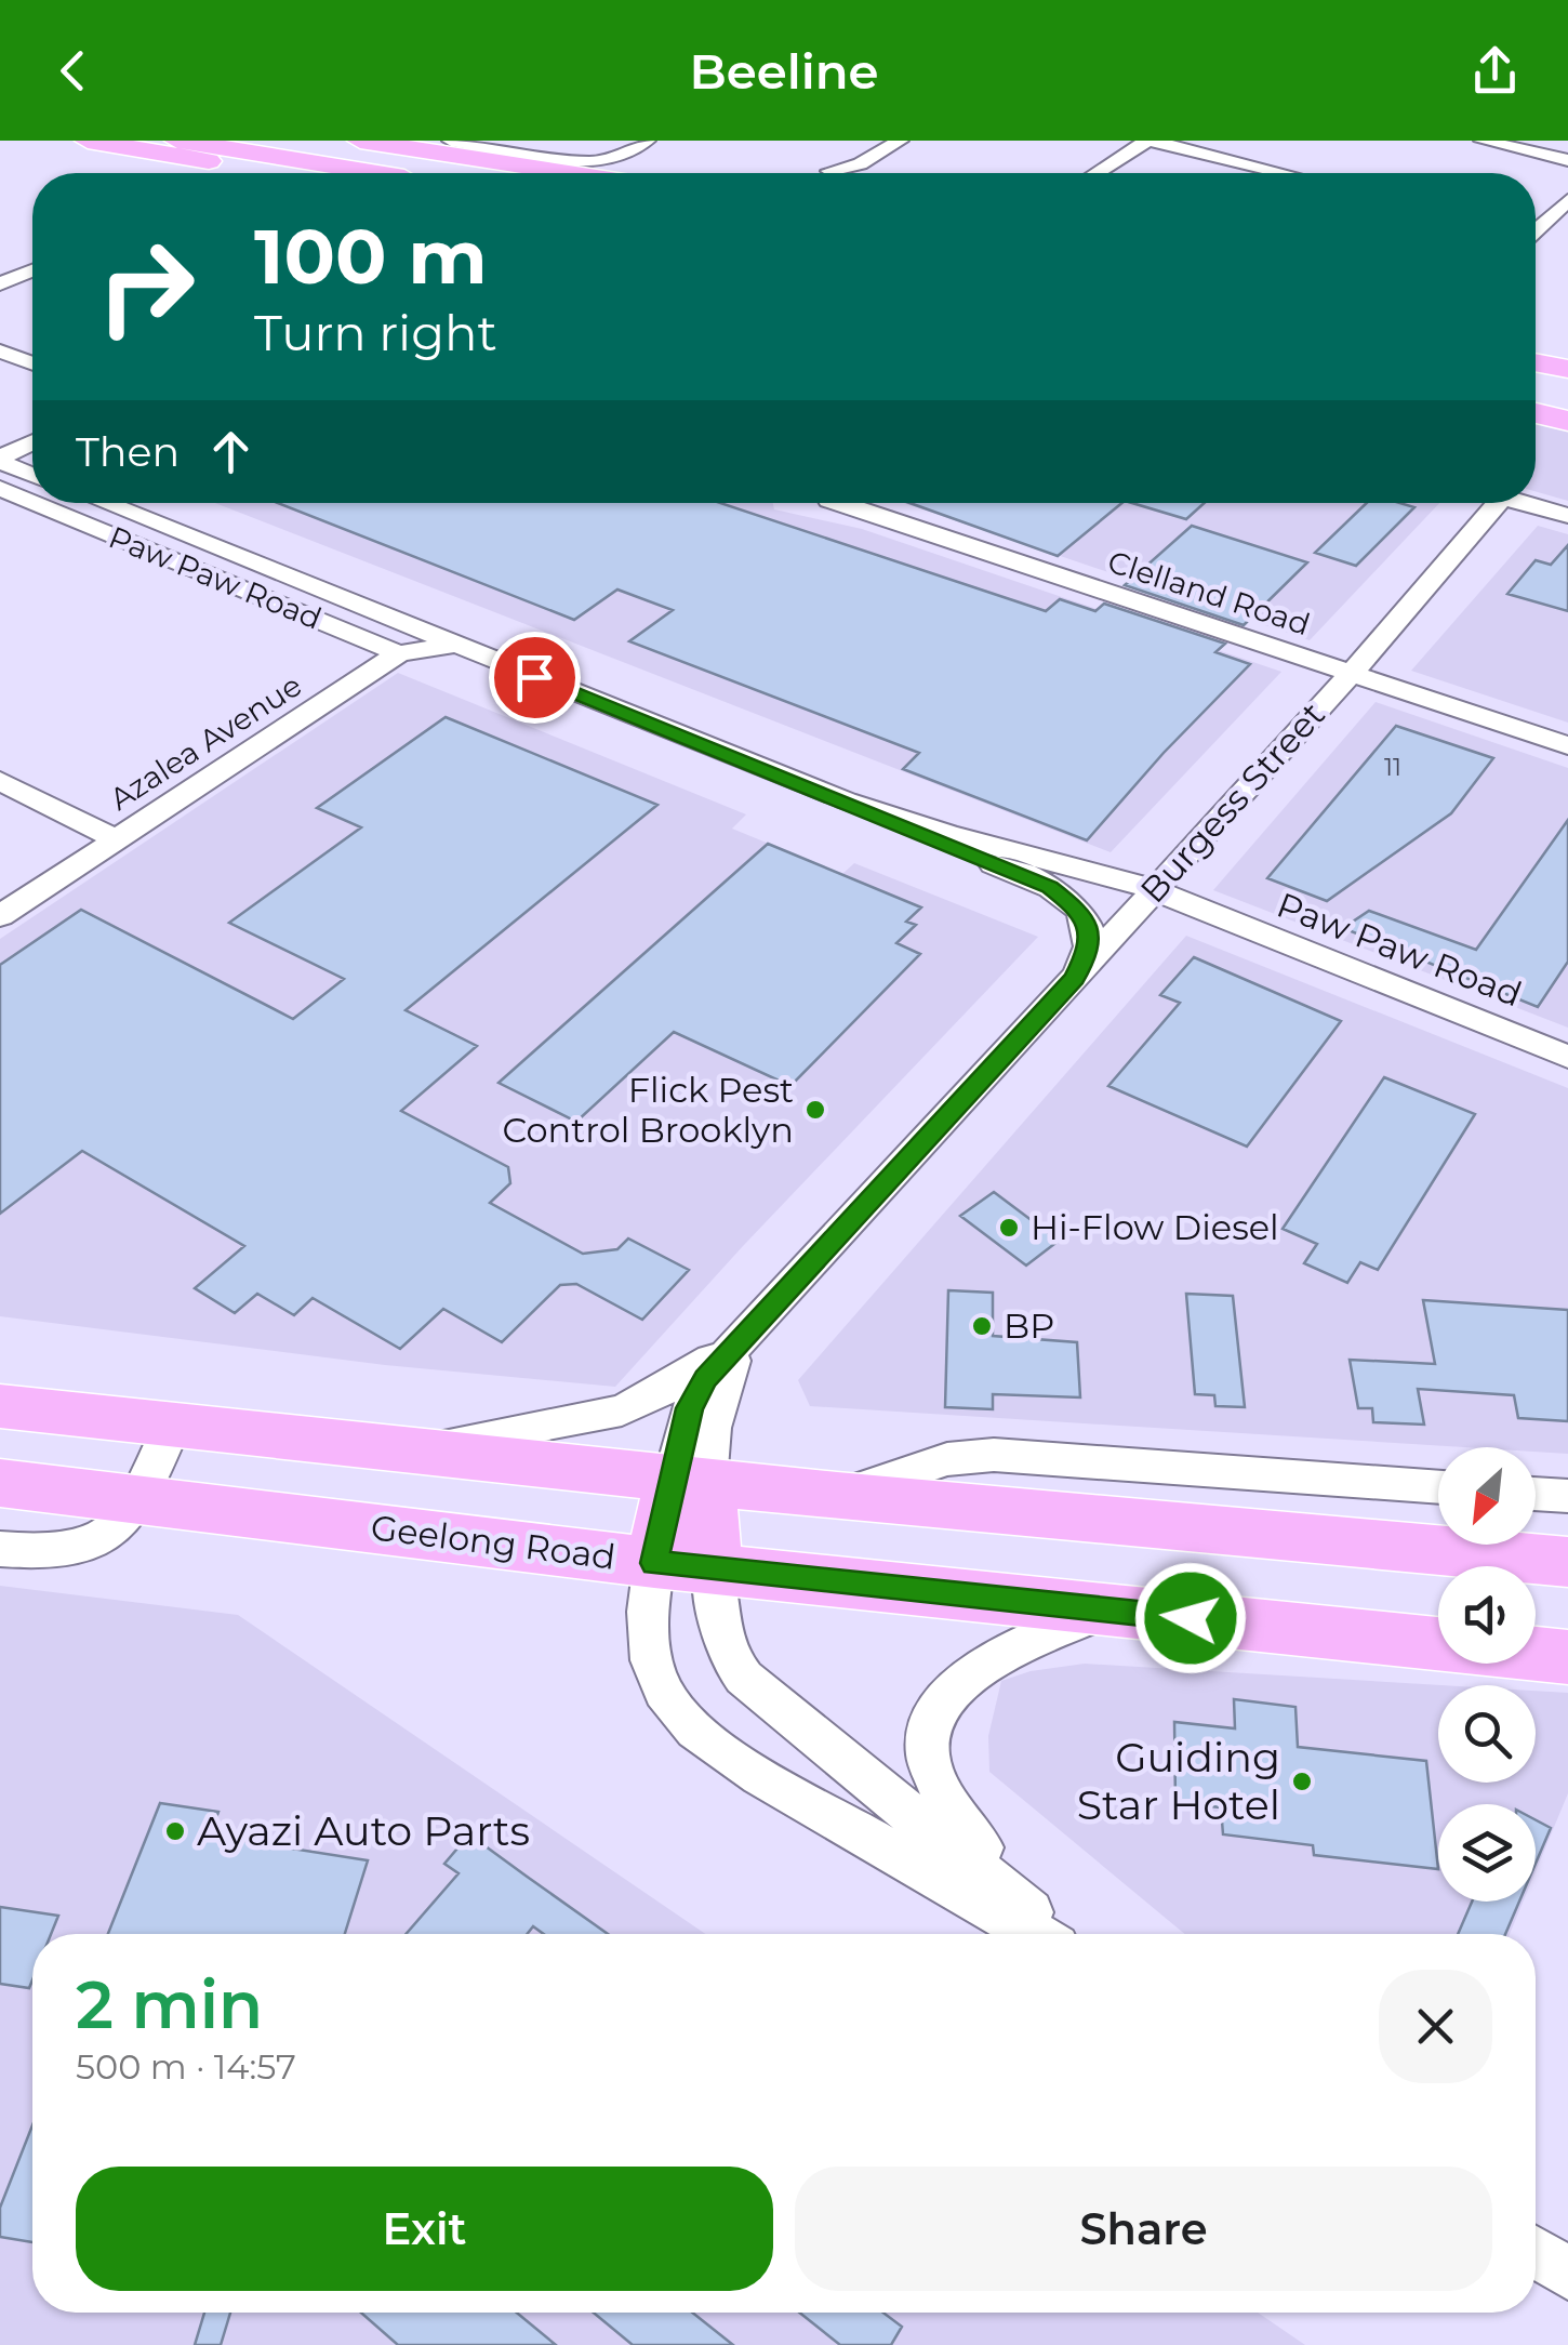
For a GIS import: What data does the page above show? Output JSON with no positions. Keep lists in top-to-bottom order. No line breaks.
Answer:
{"streets":{"highway":["Geelong Road"],"street":["Paw Paw Road","Clelland Road","Azalea Avenue","Burgess Street"]},"crossings":[["Paw Paw Road","Azalea Avenue"],["Paw Paw Road","Burgess Street"],["Clelland Road","Burgess Street"]],"places":["Flick Pest Control Brooklyn","Hi-Flow Diesel","BP","Guiding Star Hotel","Ayazi Auto Parts"],"house_numbers":["11"],"north":"bottom left","page":{"header":"Beeline","turn":["100 m","Turn right"],"then":"Then","heading":["2 min","500 m · 14:57"],"buttons":["Exit","Share"]}}
